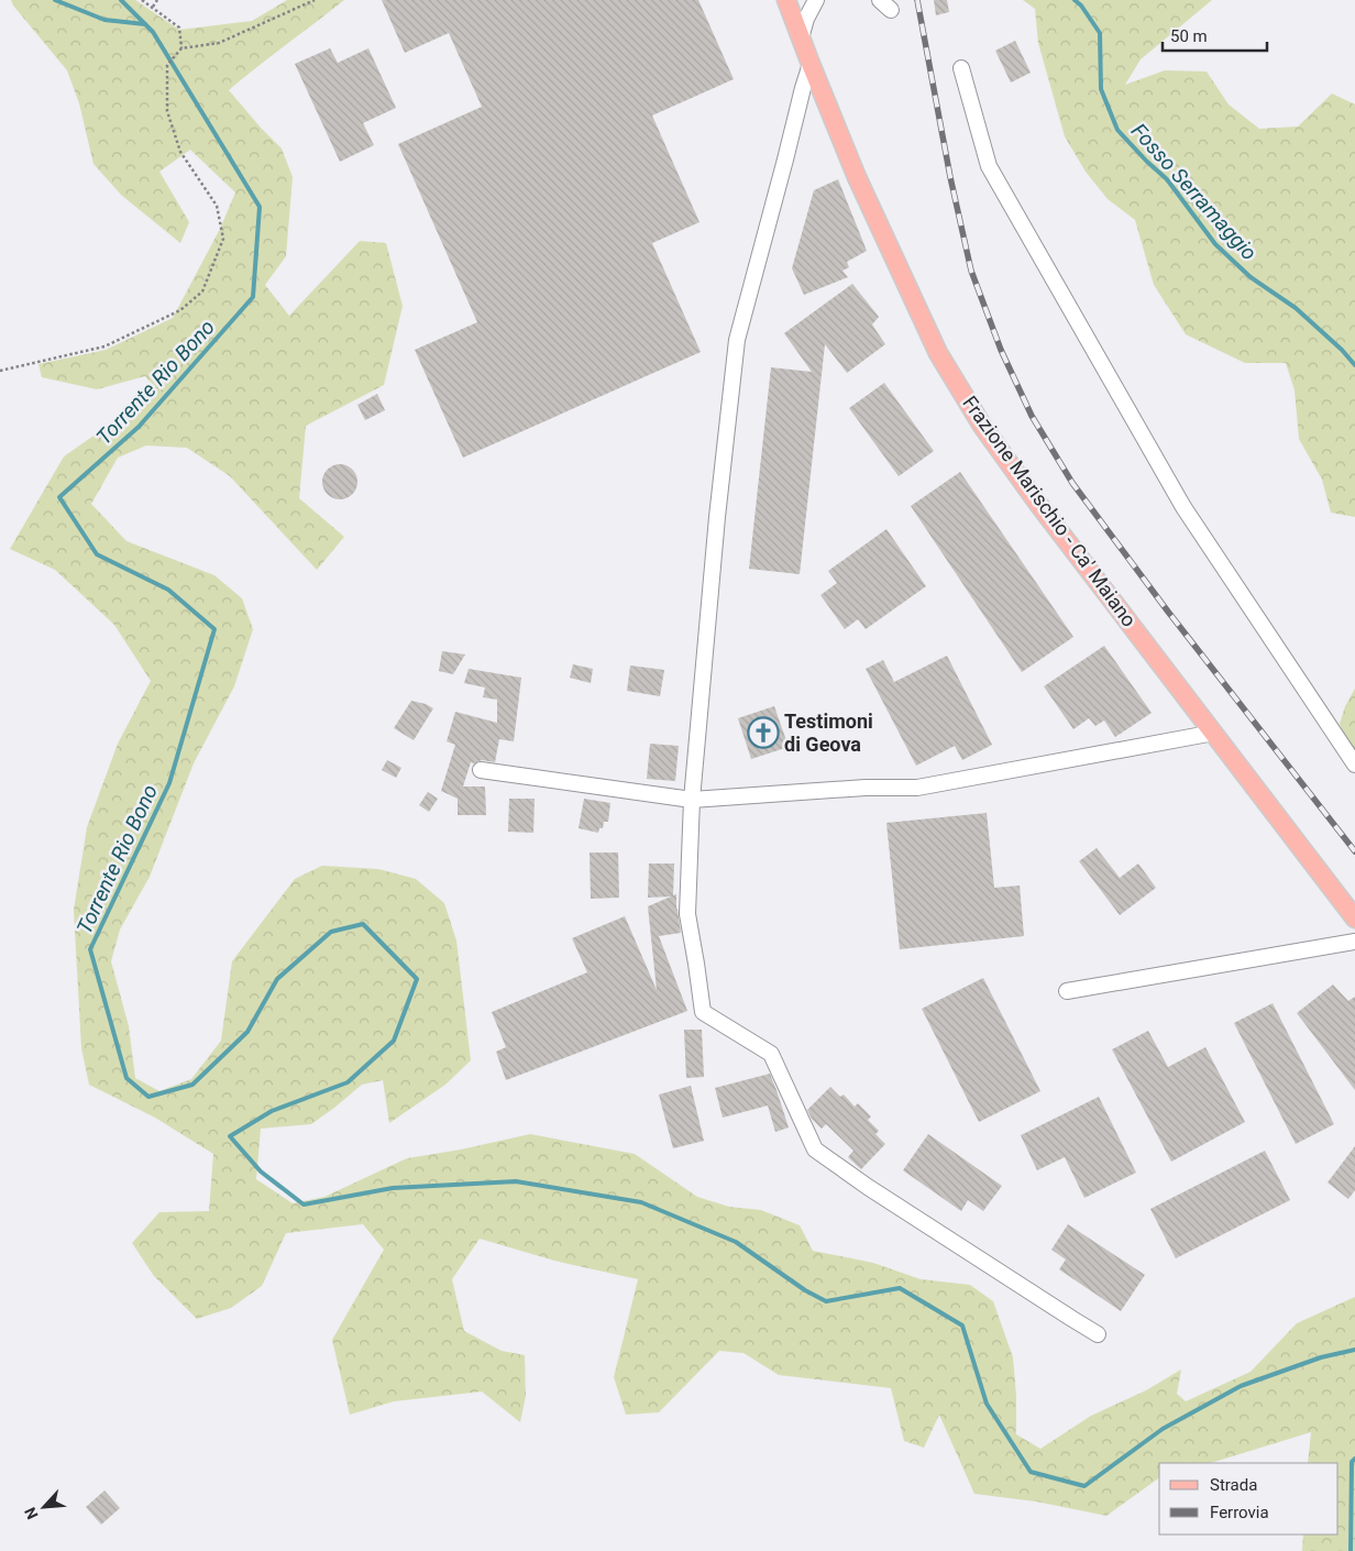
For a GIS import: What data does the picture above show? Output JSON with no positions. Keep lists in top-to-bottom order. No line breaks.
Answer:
{"streets":{"main road":["Frazione Marischio - Ca' Maiano"]},"water":["Fosso Serramaggio","Torrente Rio Bono"],"places":{"church":["Testimoni di Geova"]},"legend":["Strada","Ferrovia"],"scale_bar":"50 m","north":"bottom left"}
